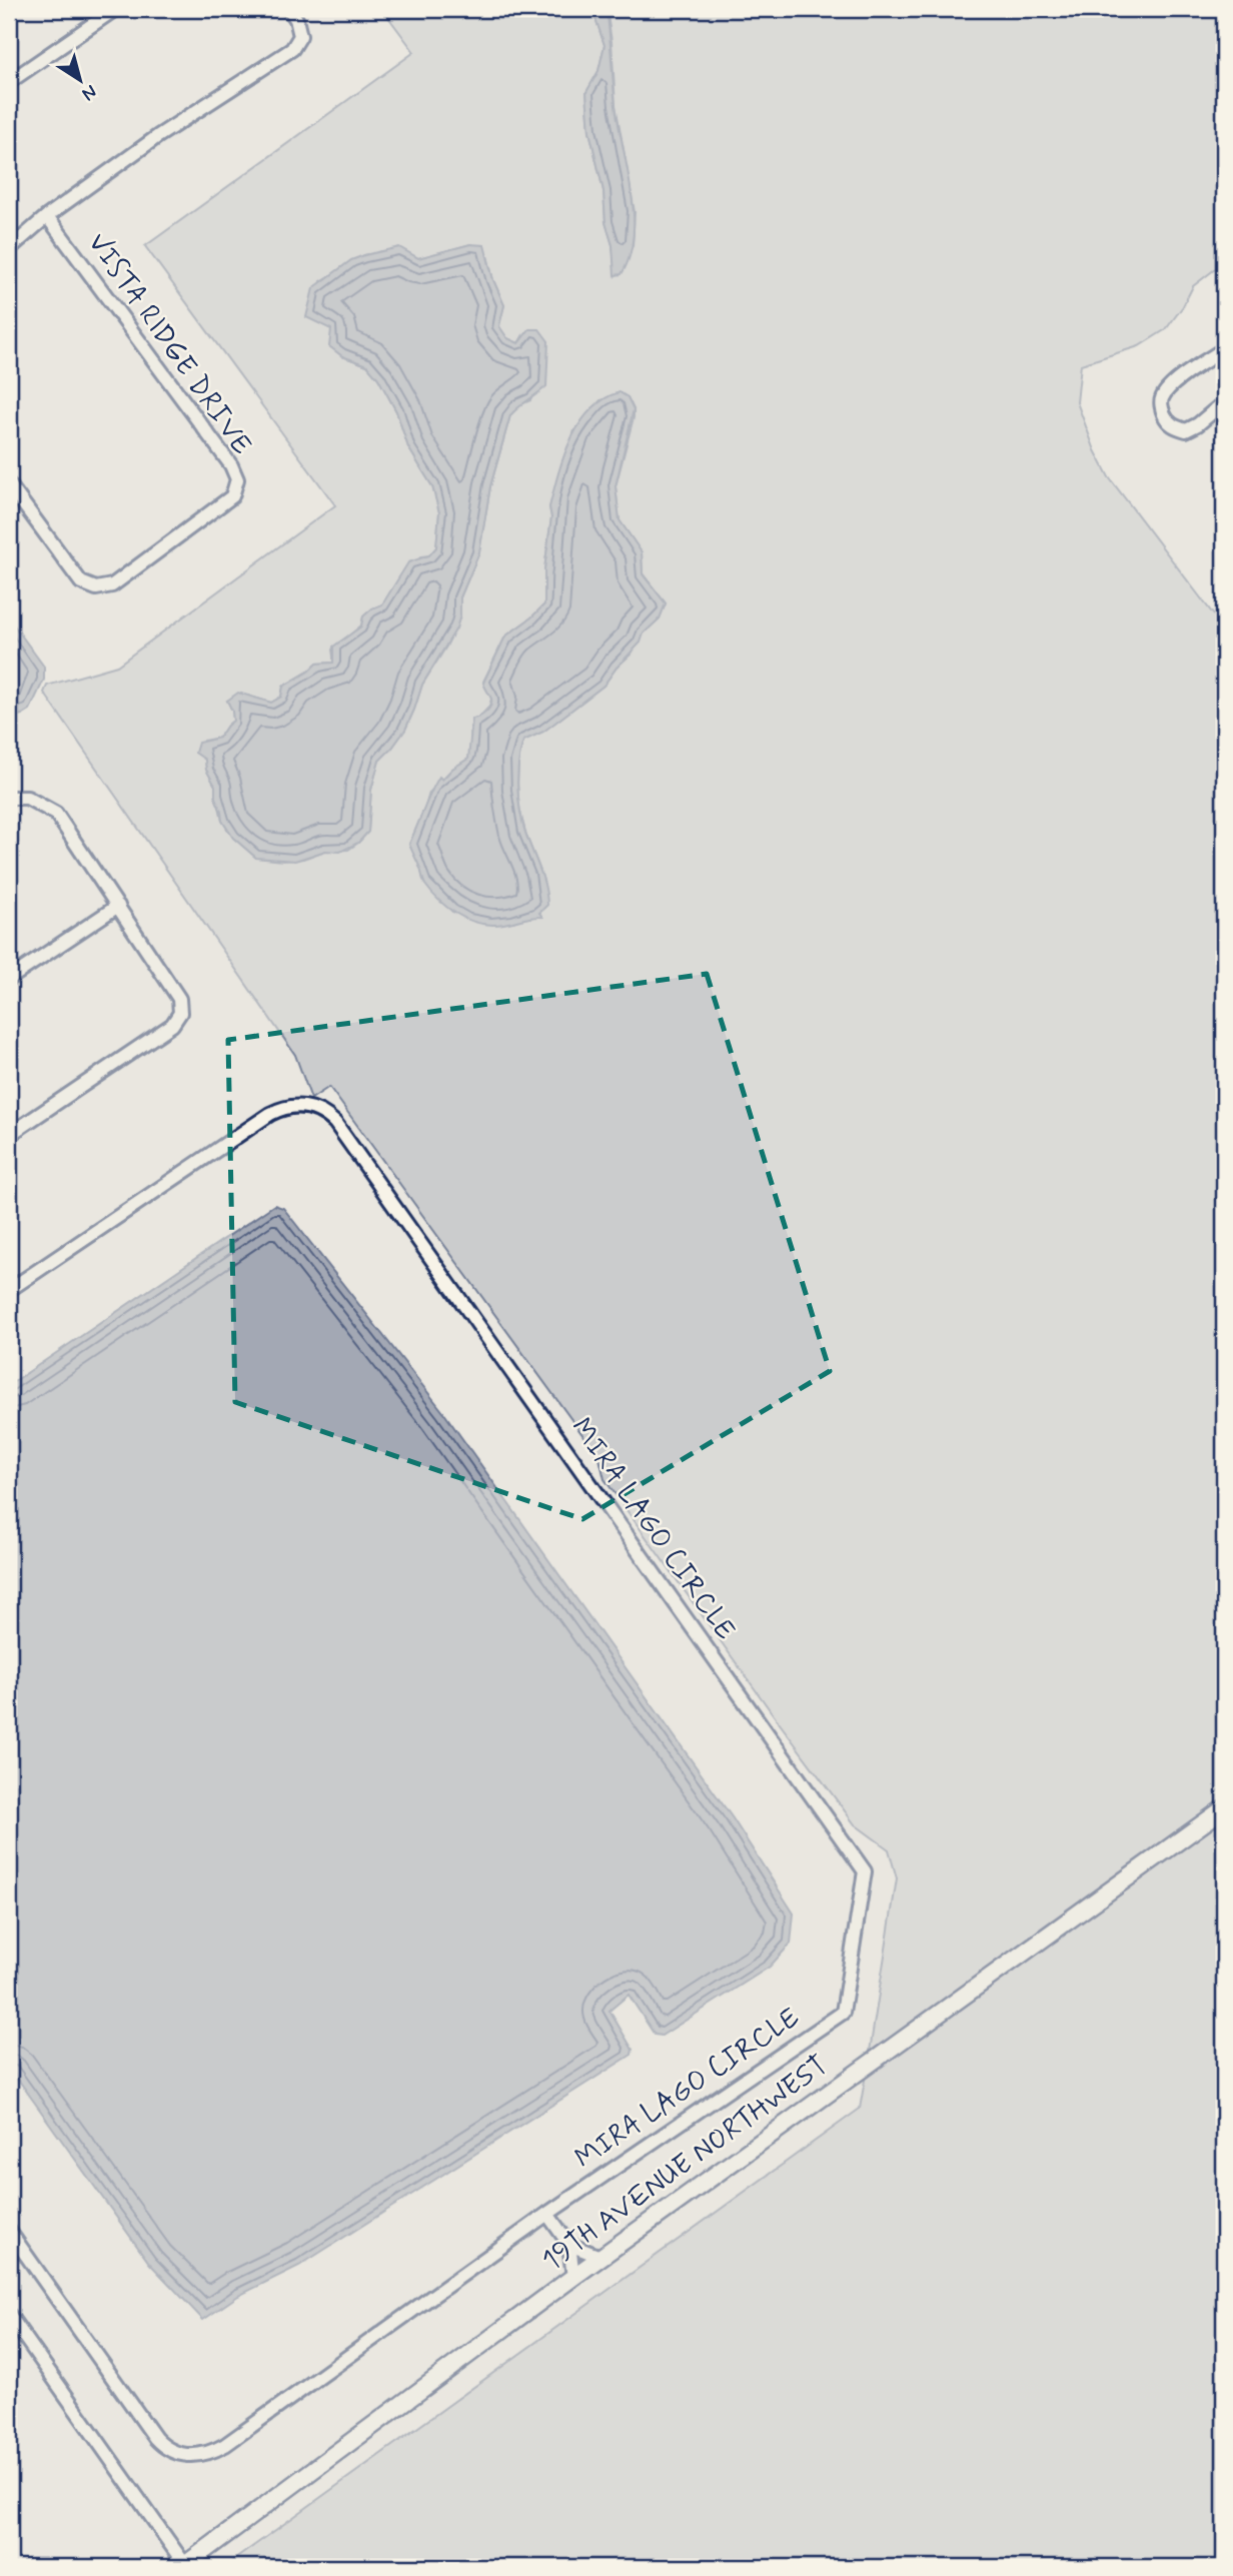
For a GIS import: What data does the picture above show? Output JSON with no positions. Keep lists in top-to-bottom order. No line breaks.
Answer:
{"streets":{"street":["VISTA RIDGE DRIVE","MIRA LAGO CIRCLE","19TH AVENUE NORTHWEST"]},"north":"bottom right"}
